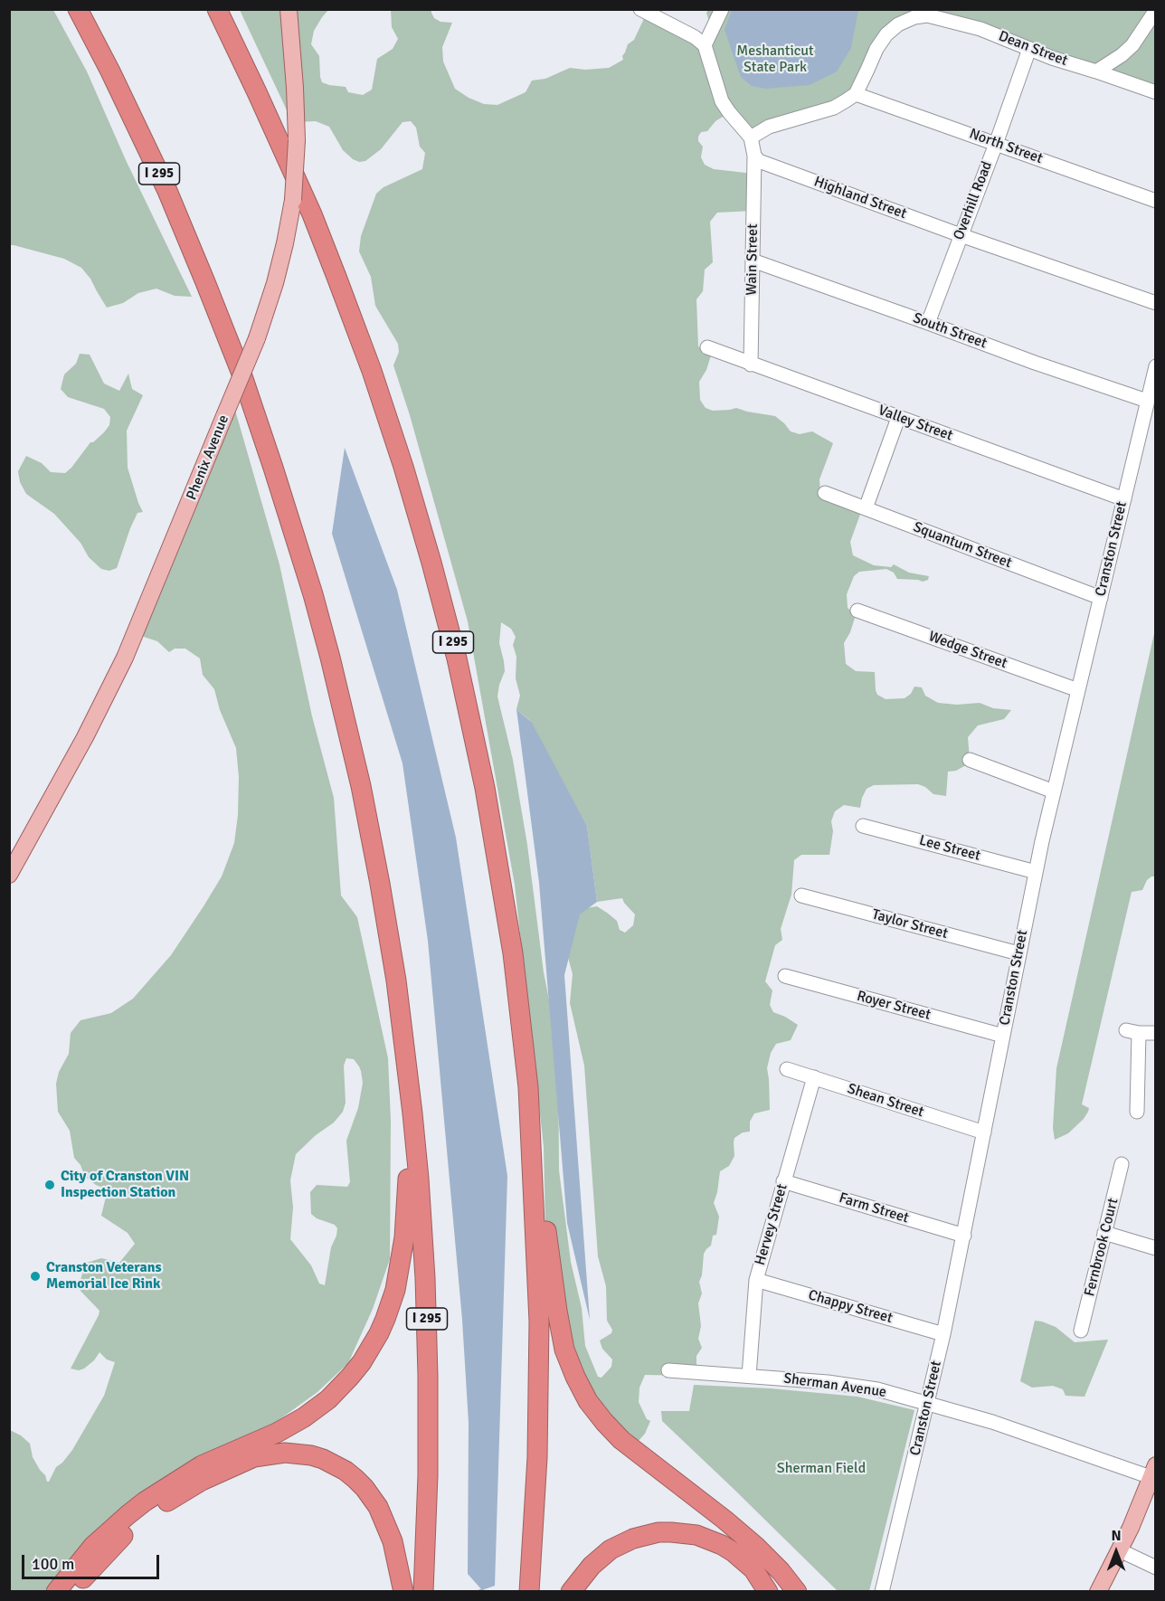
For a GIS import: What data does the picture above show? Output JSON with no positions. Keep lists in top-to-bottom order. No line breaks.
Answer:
{"streets":{"highway":["I 295"],"main road":["Phenix Avenue"],"street":["Dean Street","North Street","Highland Street","Overhill Road","Wain Street","South Street","Valley Street","Squantum Street","Cranston Street","Wedge Street","Lee Street","Taylor Street","Royer Street","Shean Street","Farm Street","Hervey Street","Fernbrook Court","Chappy Street","Sherman Avenue"]},"crossings":[["Dean Street","North Street"],["Dean Street","Overhill Road"],["North Street","Overhill Road"],["Highland Street","Overhill Road"],["Highland Street","Wain Street"],["Overhill Road","South Street"],["Wain Street","South Street"],["Wain Street","Valley Street"],["South Street","Cranston Street"],["Valley Street","Cranston Street"],["Squantum Street","Cranston Street"],["Cranston Street","Wedge Street"],["Cranston Street","Lee Street"],["Cranston Street","Taylor Street"],["Cranston Street","Royer Street"],["Cranston Street","Shean Street"],["Cranston Street","Farm Street"],["Cranston Street","Chappy Street"],["Cranston Street","Sherman Avenue"],["Shean Street","Hervey Street"],["Farm Street","Hervey Street"],["Hervey Street","Chappy Street"],["Hervey Street","Sherman Avenue"]],"parks":["Meshanticut State Park","Sherman Field"],"places":["City of Cranston VIN Inspection Station","Cranston Veterans Memorial Ice Rink"],"scale_bar":"100 m","north":"top"}
